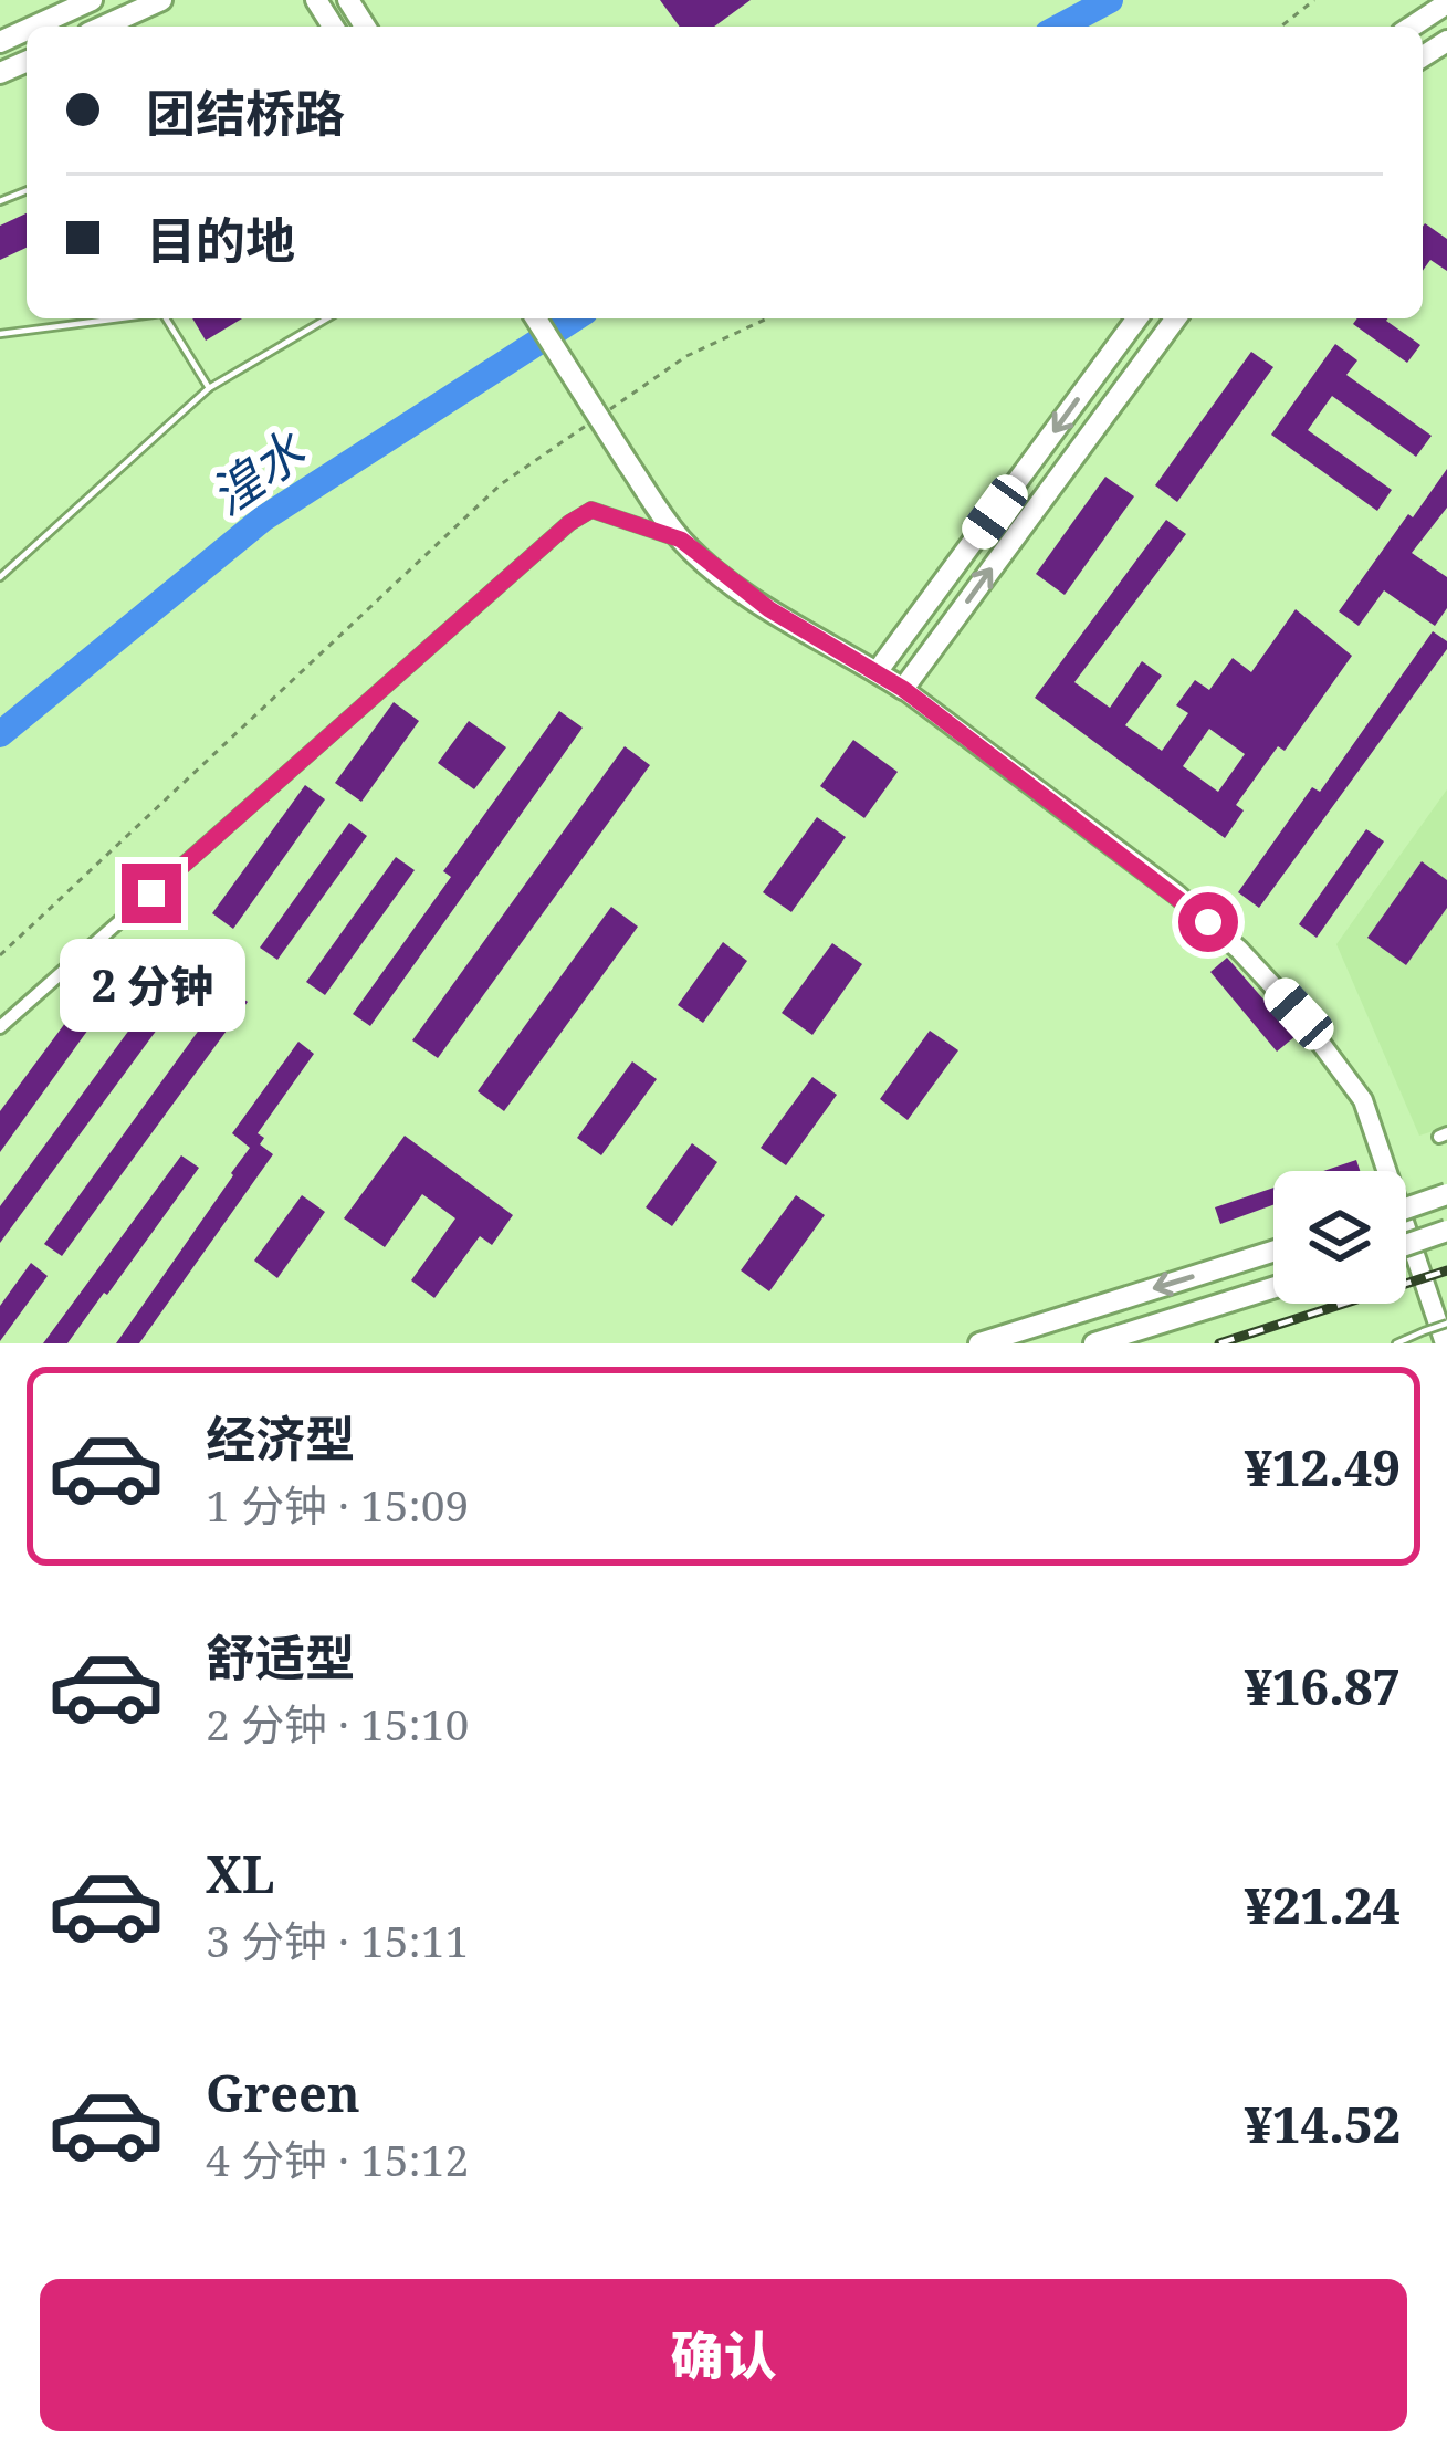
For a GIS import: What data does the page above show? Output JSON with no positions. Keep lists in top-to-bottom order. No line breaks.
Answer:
{"water":["湟水"],"page":{"banner":["团结桥路","目的地"],"bubble":"2 分钟","list":[{"name":"经济型","note":"1 分钟 · 15:09","value":"¥12.49"},{"name":"舒适型","note":"2 分钟 · 15:10","value":"¥16.87"},{"name":"XL","note":"3 分钟 · 15:11","value":"¥21.24"},{"name":"Green","note":"4 分钟 · 15:12","value":"¥14.52"}],"buttons":"确认"}}
